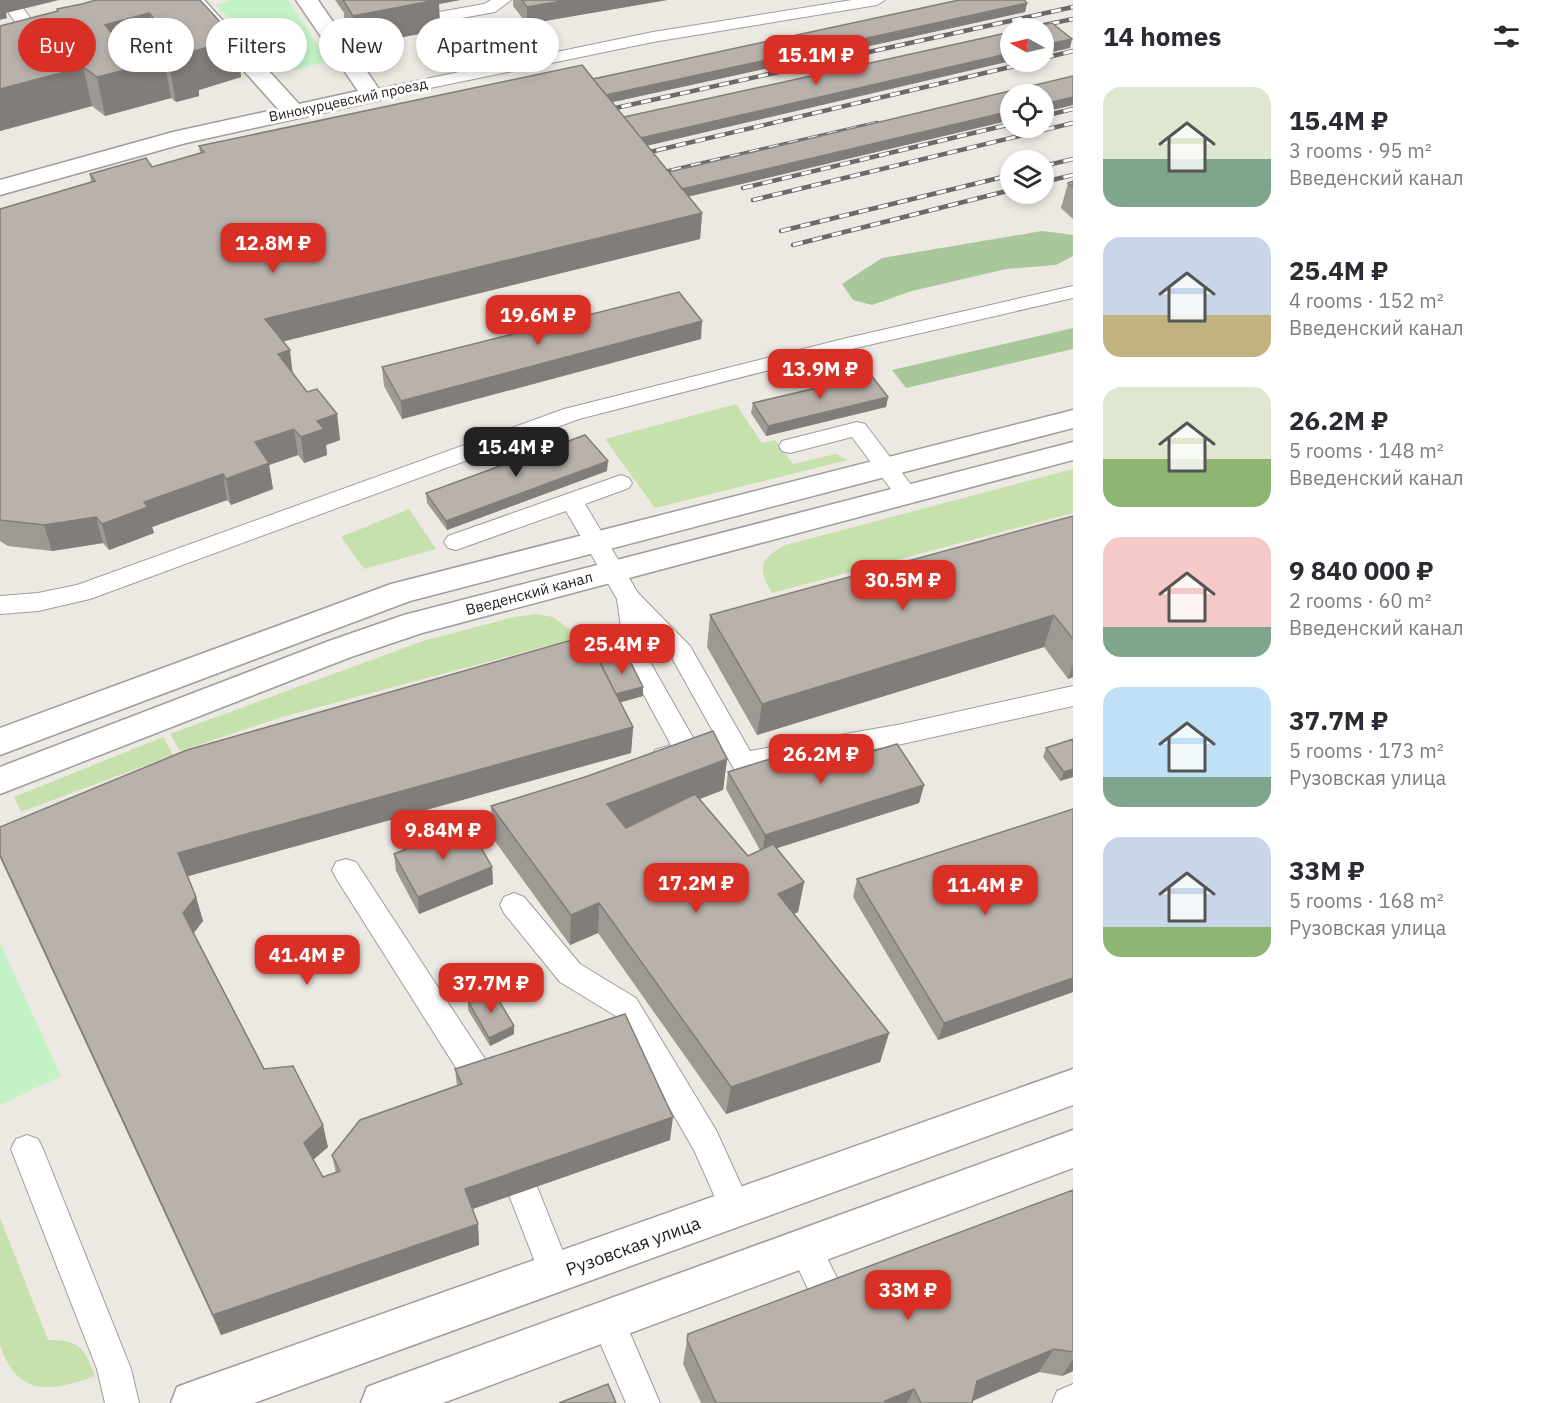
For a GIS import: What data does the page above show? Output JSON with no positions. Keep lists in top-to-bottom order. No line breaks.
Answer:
{"streets":{"street":["Винокурцевский проезд","Введенский канал","Рузовская улица"]},"north":"left","page":{"heading":"14 homes","chip":["Buy","Rent","Filters","New","Apartment"],"price":["15.1M ₽","12.8M ₽","19.6M ₽","13.9M ₽","15.4M ₽","30.5M ₽","25.4M ₽","26.2M ₽","9.84M ₽","17.2M ₽","11.4M ₽","41.4M ₽","37.7M ₽","33M ₽"],"list":[{"name":"15.4M ₽","note":"3 rooms · 95 m² · Введенский канал"},{"name":"25.4M ₽","note":"4 rooms · 152 m² · Введенский канал"},{"name":"26.2M ₽","note":"5 rooms · 148 m² · Введенский канал"},{"name":"9 840 000 ₽","note":"2 rooms · 60 m² · Введенский канал"},{"name":"37.7M ₽","note":"5 rooms · 173 m² · Рузовская улица"},{"name":"33M ₽","note":"5 rooms · 168 m² · Рузовская улица"}]}}
